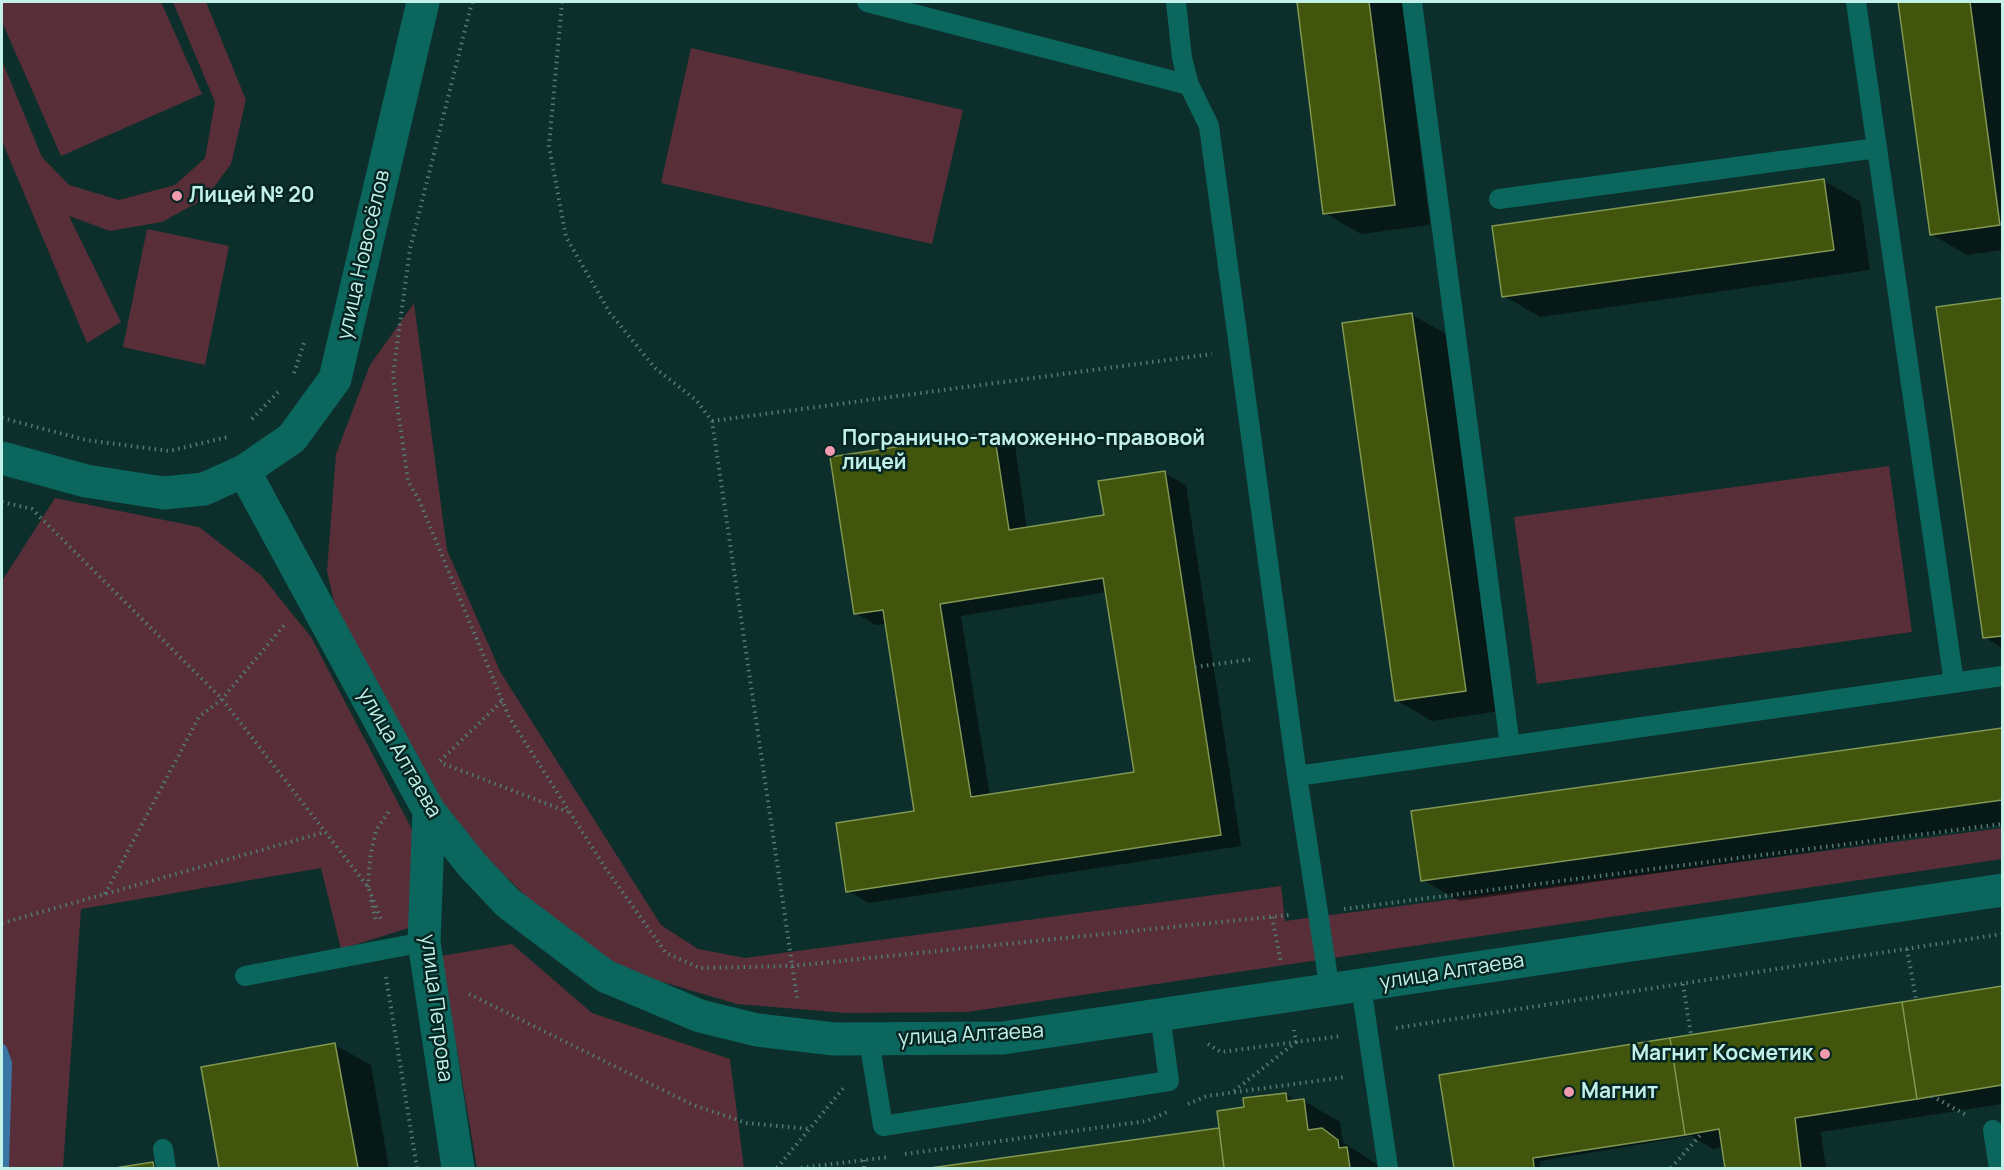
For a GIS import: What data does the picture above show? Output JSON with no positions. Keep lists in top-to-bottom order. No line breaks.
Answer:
{"streets":{"street":["улица Новосёлов","улица Алтаева","улица Петрова"]},"crossings":[["улица Новосёлов","улица Алтаева"],["улица Алтаева","улица Петрова"]],"places":["Лицей № 20","Погранично-таможенно-правовой лицей","Магнит Косметик","Магнит"]}
